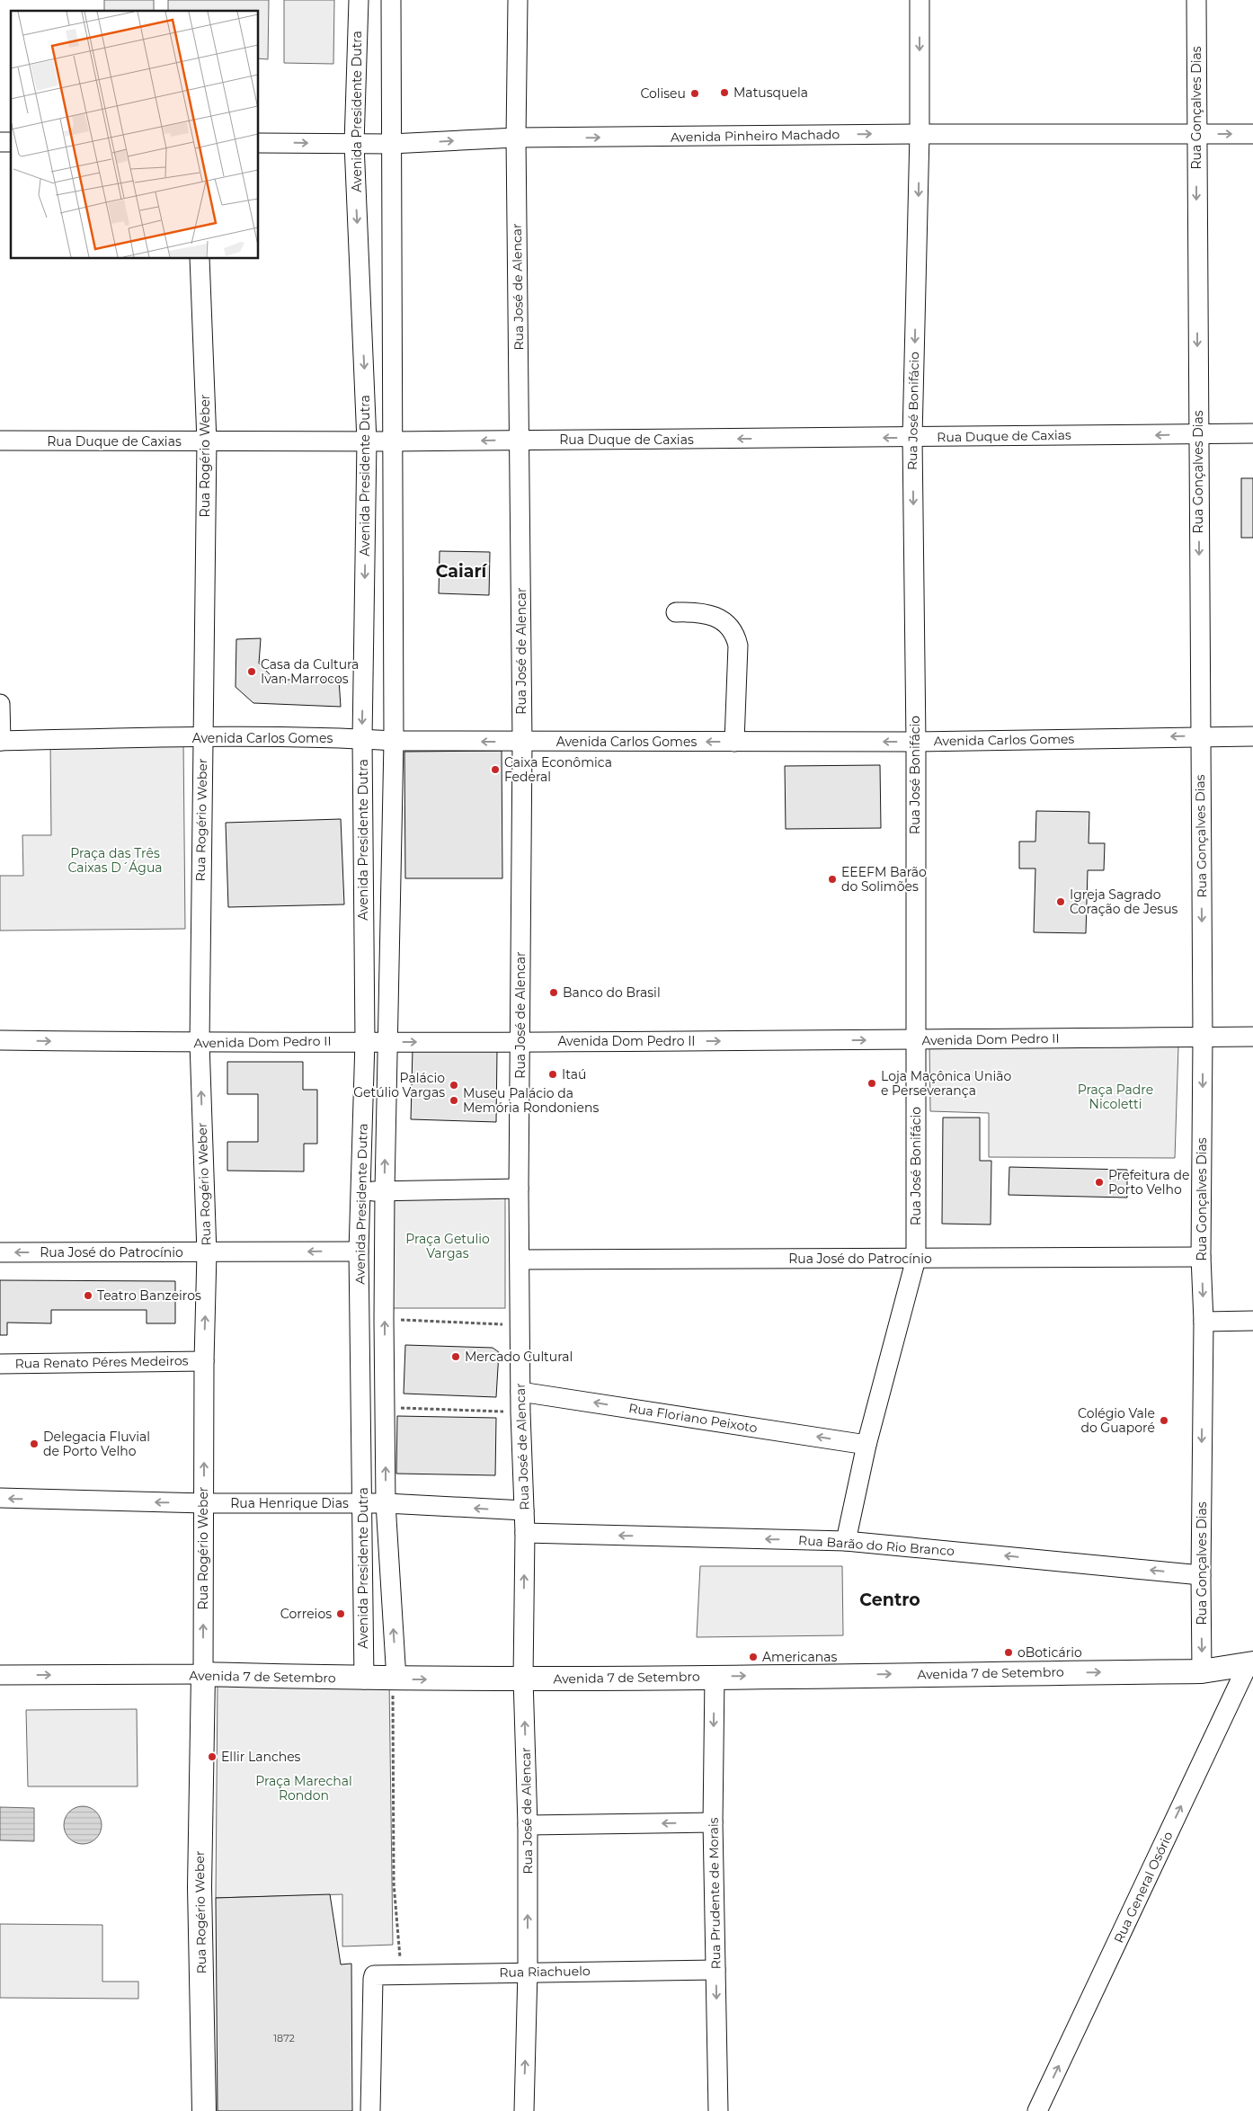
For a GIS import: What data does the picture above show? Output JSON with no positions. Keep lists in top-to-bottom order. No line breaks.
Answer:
{"streets":{"main road":["Rua Rogério Weber","Avenida 7 de Setembro"],"street":["Rua Gonçalves Dias","Avenida Presidente Dutra","Avenida Pinheiro Machado","Rua José de Alencar","Rua José Bonifácio","Rua Duque de Caxias","Avenida Carlos Gomes","Avenida Dom Pedro II","Rua José do Patrocínio","Rua Renato Péres Medeiros","Rua Floriano Peixoto","Rua Henrique Dias","Rua Barão do Rio Branco","Rua General Osório","Rua Prudente de Morais","Rua Riachuelo"]},"crossings":[["Rua Gonçalves Dias","Avenida Pinheiro Machado"],["Rua Gonçalves Dias","Rua Duque de Caxias"],["Rua Gonçalves Dias","Avenida Carlos Gomes"],["Rua Gonçalves Dias","Avenida Dom Pedro II"],["Rua Gonçalves Dias","Rua José do Patrocínio"],["Rua Gonçalves Dias","Rua Barão do Rio Branco"],["Rua Gonçalves Dias","Avenida 7 de Setembro"],["Avenida Presidente Dutra","Avenida Pinheiro Machado"],["Avenida Presidente Dutra","Rua Duque de Caxias"],["Avenida Presidente Dutra","Avenida Carlos Gomes"],["Avenida Presidente Dutra","Avenida Dom Pedro II"],["Avenida Presidente Dutra","Rua José do Patrocínio"],["Avenida Presidente Dutra","Rua Henrique Dias"],["Avenida Presidente Dutra","Avenida 7 de Setembro"],["Avenida Pinheiro Machado","Rua José de Alencar"],["Avenida Pinheiro Machado","Rua José Bonifácio"],["Rua José de Alencar","Rua Duque de Caxias"],["Rua José de Alencar","Avenida Carlos Gomes"],["Rua José de Alencar","Avenida Dom Pedro II"],["Rua José de Alencar","Rua José do Patrocínio"],["Rua José de Alencar","Rua Floriano Peixoto"],["Rua José de Alencar","Rua Henrique Dias"],["Rua José de Alencar","Rua Barão do Rio Branco"],["Rua José de Alencar","Avenida 7 de Setembro"],["Rua José de Alencar","Rua Riachuelo"],["Rua José Bonifácio","Rua Duque de Caxias"],["Rua José Bonifácio","Avenida Carlos Gomes"],["Rua José Bonifácio","Avenida Dom Pedro II"],["Rua José Bonifácio","Rua José do Patrocínio"],["Rua José Bonifácio","Rua Floriano Peixoto"],["Rua José Bonifácio","Rua Barão do Rio Branco"],["Rua Duque de Caxias","Rua Rogério Weber"],["Rua Rogério Weber","Avenida Carlos Gomes"],["Rua Rogério Weber","Avenida Dom Pedro II"],["Rua Rogério Weber","Rua José do Patrocínio"],["Rua Rogério Weber","Rua Renato Péres Medeiros"],["Rua Rogério Weber","Rua Henrique Dias"],["Rua Rogério Weber","Avenida 7 de Setembro"],["Avenida 7 de Setembro","Rua General Osório"],["Avenida 7 de Setembro","Rua Prudente de Morais"],["Rua Prudente de Morais","Rua Riachuelo"]],"one_way":["Rua Gonçalves Dias","Avenida Pinheiro Machado","Rua José Bonifácio","Rua Duque de Caxias","Avenida Carlos Gomes","Avenida Dom Pedro II","Rua Floriano Peixoto","Rua Henrique Dias","Rua Barão do Rio Branco","Avenida 7 de Setembro","Rua General Osório","Rua Prudente de Morais"],"districts":["Caiarí","Centro"],"parks":["Praça das Três Caixas D´Água","Praça Padre Nicoletti","Praça Getulio Vargas","Praça Marechal Rondon"],"places":["Matusquela","Coliseu","Casa da Cultura Ivan Marrocos","Caixa Econômica Federal","EEEFM Barão do Solimões","Igreja Sagrado Coração de Jesus","Banco do Brasil","Itaú","Loja Maçônica União e Perseverança","Palácio Getúlio Vargas","Museu Palácio da Memória Rondoniens","Prefeitura de Porto Velho","Teatro Banzeiros","Mercado Cultural","Colégio Vale do Guaporé","Delegacia Fluvial de Porto Velho","Correios","oBoticário","Americanas","Ellir Lanches"],"house_numbers":["1872"]}
